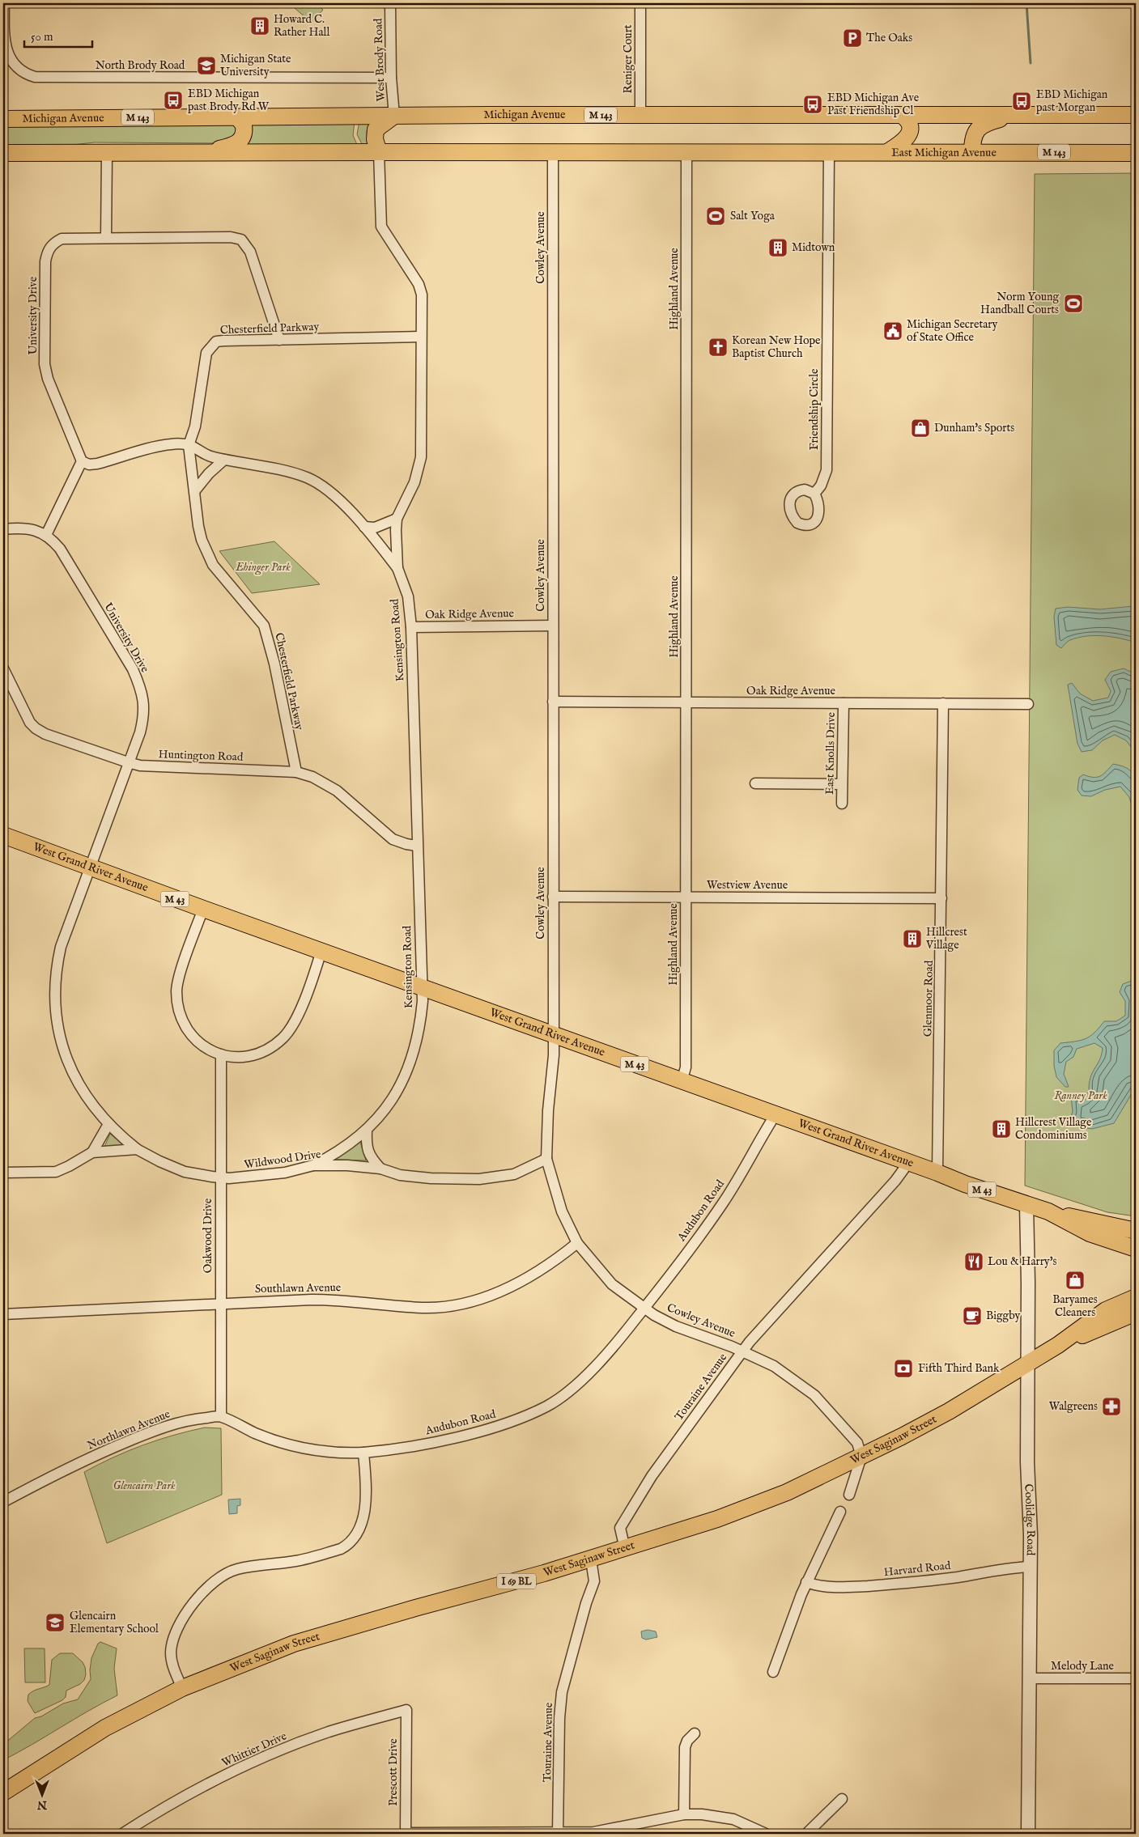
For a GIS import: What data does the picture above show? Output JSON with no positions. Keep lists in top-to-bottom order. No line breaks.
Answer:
{"streets":{"main road":["Michigan Avenue","M 143","East Michigan Avenue","West Grand River Avenue","M 43","West Saginaw Street","I 69 BL"],"street":["Reniger Court","West Brody Road","North Brody Road","Cowley Avenue","Highland Avenue","University Drive","Chesterfield Parkway","Friendship Circle","Oak Ridge Avenue","Kensington Road","East Knolls Drive","Huntington Road","Westview Avenue","Glenmoor Road","Wildwood Drive","Audubon Road","Oakwood Drive","Southlawn Avenue","Touraine Avenue","Northlawn Avenue","Coolidge Road","Harvard Road","Melody Lane","Whittier Drive","Prescott Drive"]},"crossings":[["Reniger Court","Michigan Avenue"],["West Brody Road","North Brody Road"],["West Brody Road","Michigan Avenue"],["M 143","East Michigan Avenue"],["M 143","Cowley Avenue"],["M 143","Highland Avenue"],["M 143","Kensington Road"],["East Michigan Avenue","Highland Avenue"],["East Michigan Avenue","Friendship Circle"],["Cowley Avenue","Oak Ridge Avenue"],["Cowley Avenue","West Grand River Avenue"],["Cowley Avenue","Westview Avenue"],["Cowley Avenue","Wildwood Drive"],["Cowley Avenue","Audubon Road"],["Cowley Avenue","Southlawn Avenue"],["Cowley Avenue","Touraine Avenue"],["Cowley Avenue","West Saginaw Street"],["Highland Avenue","Oak Ridge Avenue"],["Highland Avenue","West Grand River Avenue"],["Highland Avenue","Westview Avenue"],["University Drive","Chesterfield Parkway"],["University Drive","Huntington Road"],["University Drive","West Grand River Avenue"],["University Drive","Wildwood Drive"],["Chesterfield Parkway","Kensington Road"],["Chesterfield Parkway","Huntington Road"],["Oak Ridge Avenue","Kensington Road"],["Oak Ridge Avenue","East Knolls Drive"],["Oak Ridge Avenue","Glenmoor Road"],["Kensington Road","Huntington Road"],["Kensington Road","West Grand River Avenue"],["Kensington Road","Wildwood Drive"],["West Grand River Avenue","M 43"],["West Grand River Avenue","Glenmoor Road"],["West Grand River Avenue","Audubon Road"],["West Grand River Avenue","Touraine Avenue"],["West Grand River Avenue","Coolidge Road"],["Westview Avenue","Glenmoor Road"],["Wildwood Drive","Oakwood Drive"],["Oakwood Drive","Southlawn Avenue"],["Oakwood Drive","Northlawn Avenue"],["Touraine Avenue","West Saginaw Street"],["West Saginaw Street","Coolidge Road"],["West Saginaw Street","I 69 BL"],["Coolidge Road","Harvard Road"],["Coolidge Road","Melody Lane"],["Whittier Drive","Prescott Drive"]],"parks":["Ehinger Park","Ranney Park","Glencairn Park"],"places":{"building":["Howard C. Rather Hall","Midtown","Hillcrest Village","Hillcrest Village Condominiums"],"parking":["The Oaks"],"school or university":["Michigan State University","Glencairn Elementary School"],"bus stop":["EBD Michigan past Brody Rd W","EBD Michigan past Morgan","EBD Michigan Ave Past Friendship Cl"],"sports":["Salt Yoga","Norm Young Handball Courts"],"public building":["Michigan Secretary of State Office"],"church":["Korean New Hope Baptist Church"],"shop":["Dunham's Sports","Baryames Cleaners"],"restaurant":["Lou & Harry's"],"cafe":["Biggby"],"bank":["Fifth Third Bank"],"pharmacy":["Walgreens"]},"scale_bar":"50 m","north":"bottom"}
